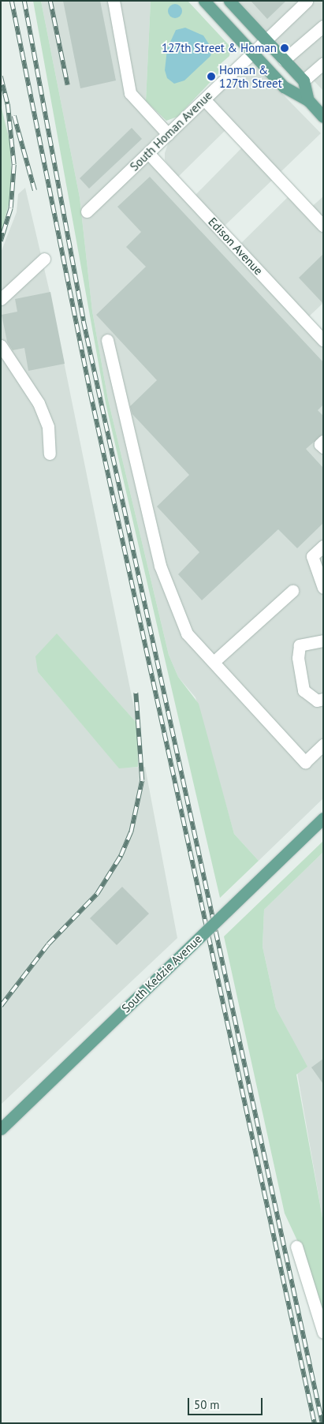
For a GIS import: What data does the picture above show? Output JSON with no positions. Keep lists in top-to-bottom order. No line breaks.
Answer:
{"streets":{"main road":["South Kedzie Avenue"],"street":["South Homan Avenue","Edison Avenue"]},"crossings":[["South Homan Avenue","Edison Avenue"]],"places":["127th Street & Homan","Homan & 127th Street"],"scale_bar":"50 m"}
